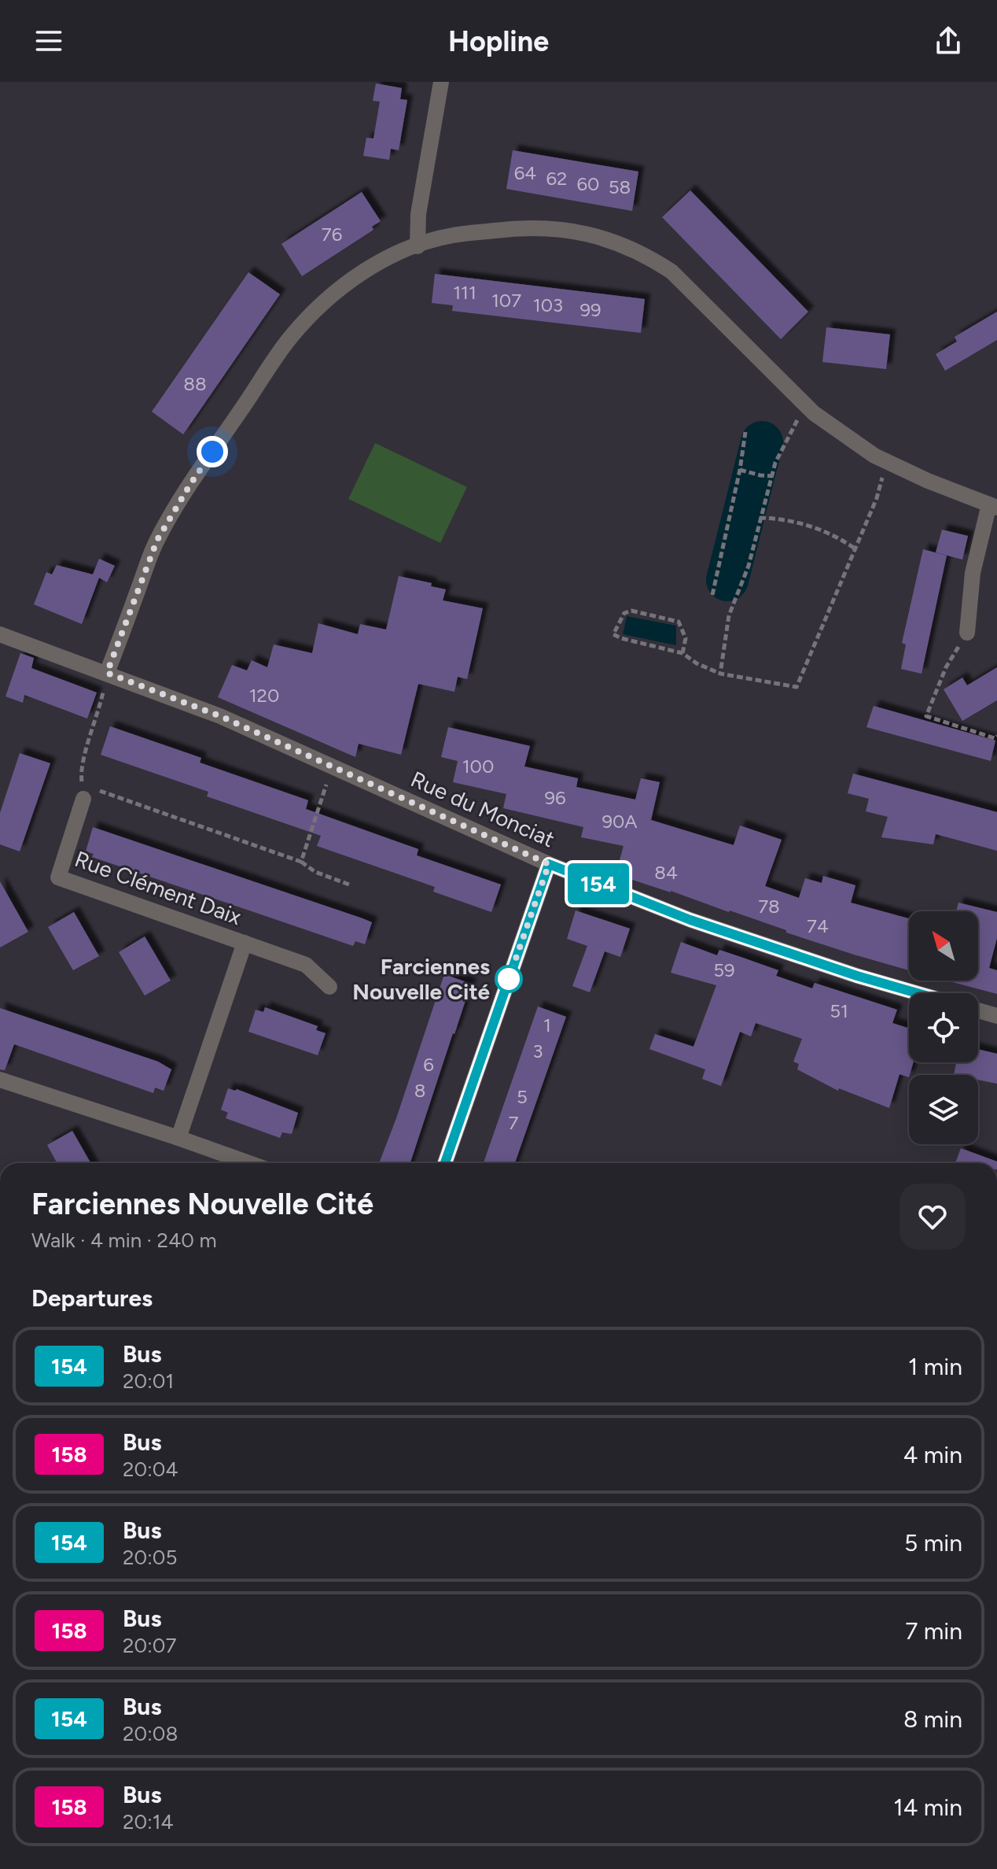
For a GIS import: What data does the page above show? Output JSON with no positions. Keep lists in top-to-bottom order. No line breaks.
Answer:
{"streets":{"street":["Rue du Monciat","Rue Clément Daix"]},"places":["Farciennes Nouvelle Cité"],"lines":["bus line 154"],"house_numbers":["64","62","60","58","76","111","107","103","99","88","120","100","96","90A","84","78","74","59","51","1","3","6","8","5","7"],"north":"top left","page":{"header":"Hopline","on_map":"154","heading":[["Farciennes Nouvelle Cité","Walk · 4 min · 240 m"],"Departures"],"list":[{"mark":"154","name":"Bus","note":"20:01","value":"1 min"},{"mark":"158","name":"Bus","note":"20:04","value":"4 min"},{"mark":"154","name":"Bus","note":"20:05","value":"5 min"},{"mark":"158","name":"Bus","note":"20:07","value":"7 min"},{"mark":"154","name":"Bus","note":"20:08","value":"8 min"},{"mark":"158","name":"Bus","note":"20:14","value":"14 min"}]}}
